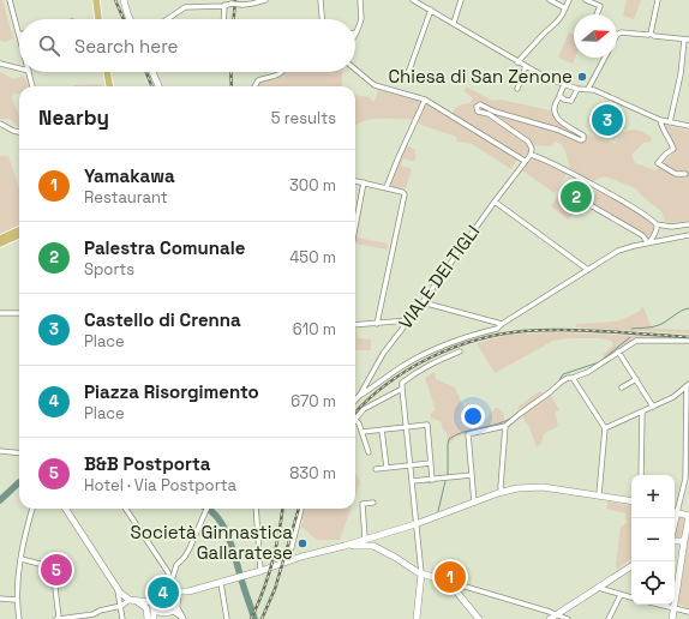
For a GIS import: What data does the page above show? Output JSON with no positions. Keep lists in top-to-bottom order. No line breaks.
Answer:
{"streets":{"street":["VIALE DEI TIGLI"]},"places":["Chiesa di San Zenone","Società Ginnastica Gallaratese"],"north":"right","page":{"search":"Search here","heading":["Nearby","5 results"],"pins":["3","2","5","1","4"],"list":[{"mark":"1","name":"Yamakawa","note":"Restaurant","value":"300 m"},{"mark":"2","name":"Palestra Comunale","note":"Sports","value":"450 m"},{"mark":"3","name":"Castello di Crenna","note":"Place","value":"610 m"},{"mark":"4","name":"Piazza Risorgimento","note":"Place","value":"670 m"},{"mark":"5","name":"B&B Postporta","note":"Hotel · Via Postporta","value":"830 m"}],"map_buttons":["+","−"]}}
